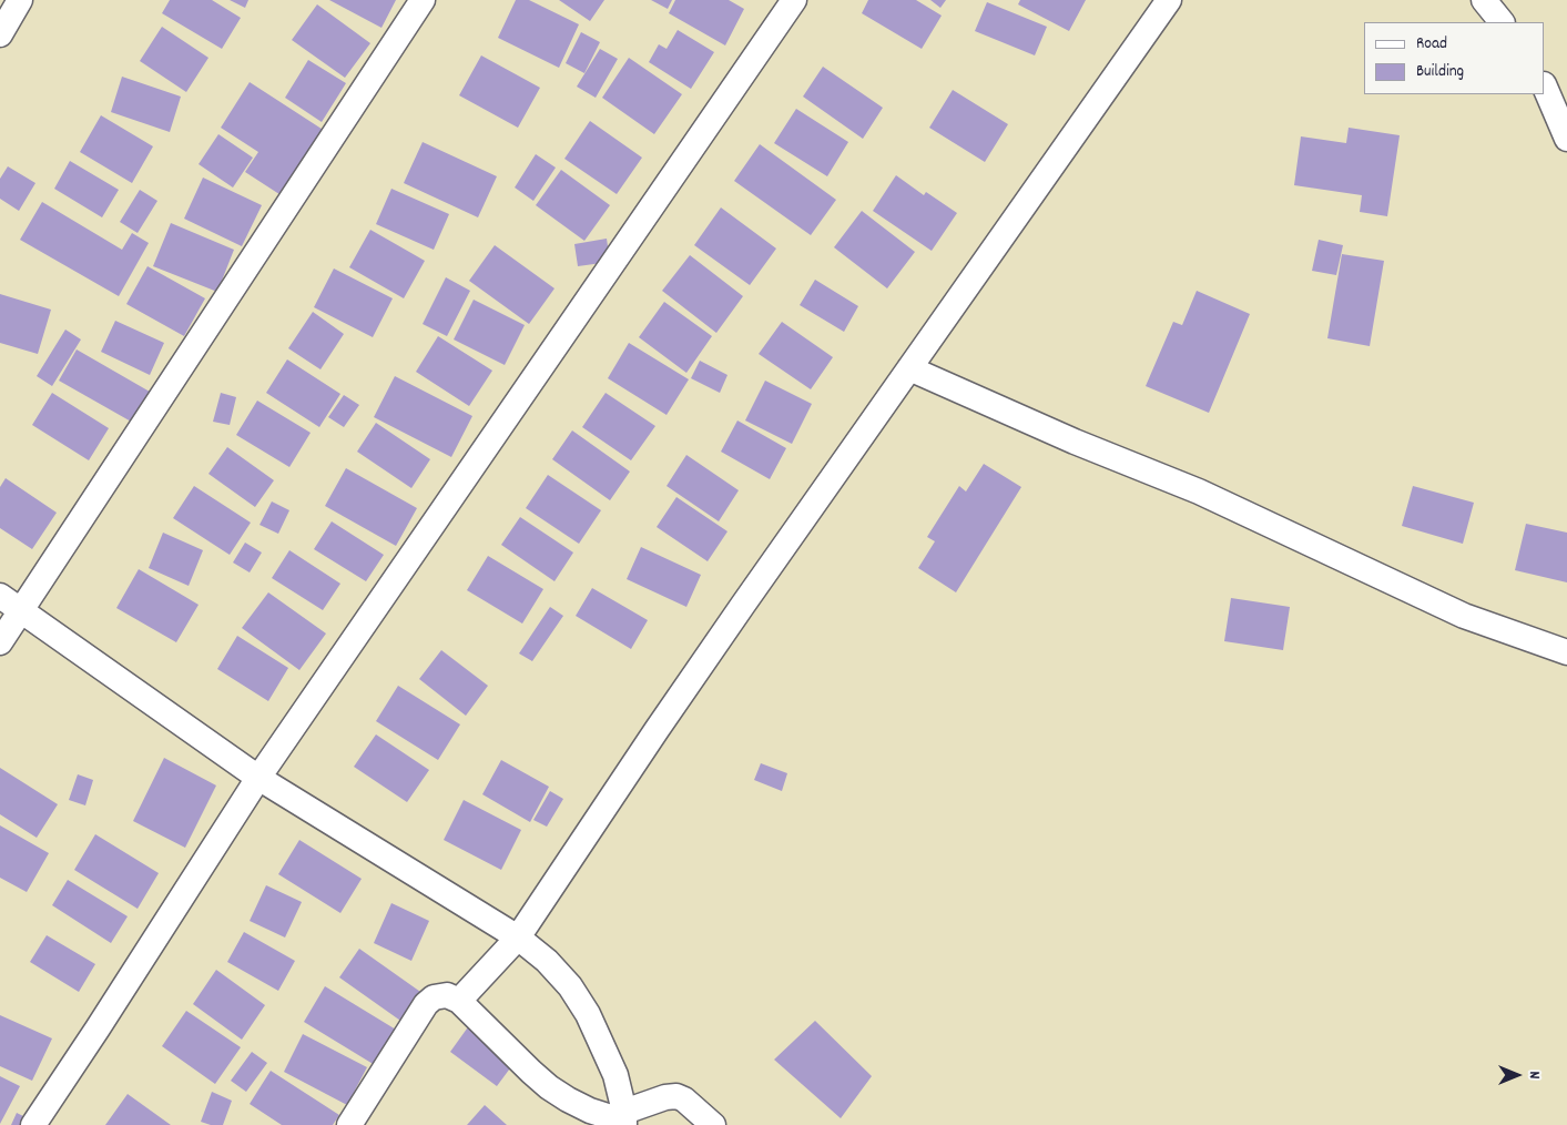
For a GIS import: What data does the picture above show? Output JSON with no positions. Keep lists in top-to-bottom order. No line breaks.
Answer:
{"legend":["Road","Building"],"north":"right"}
